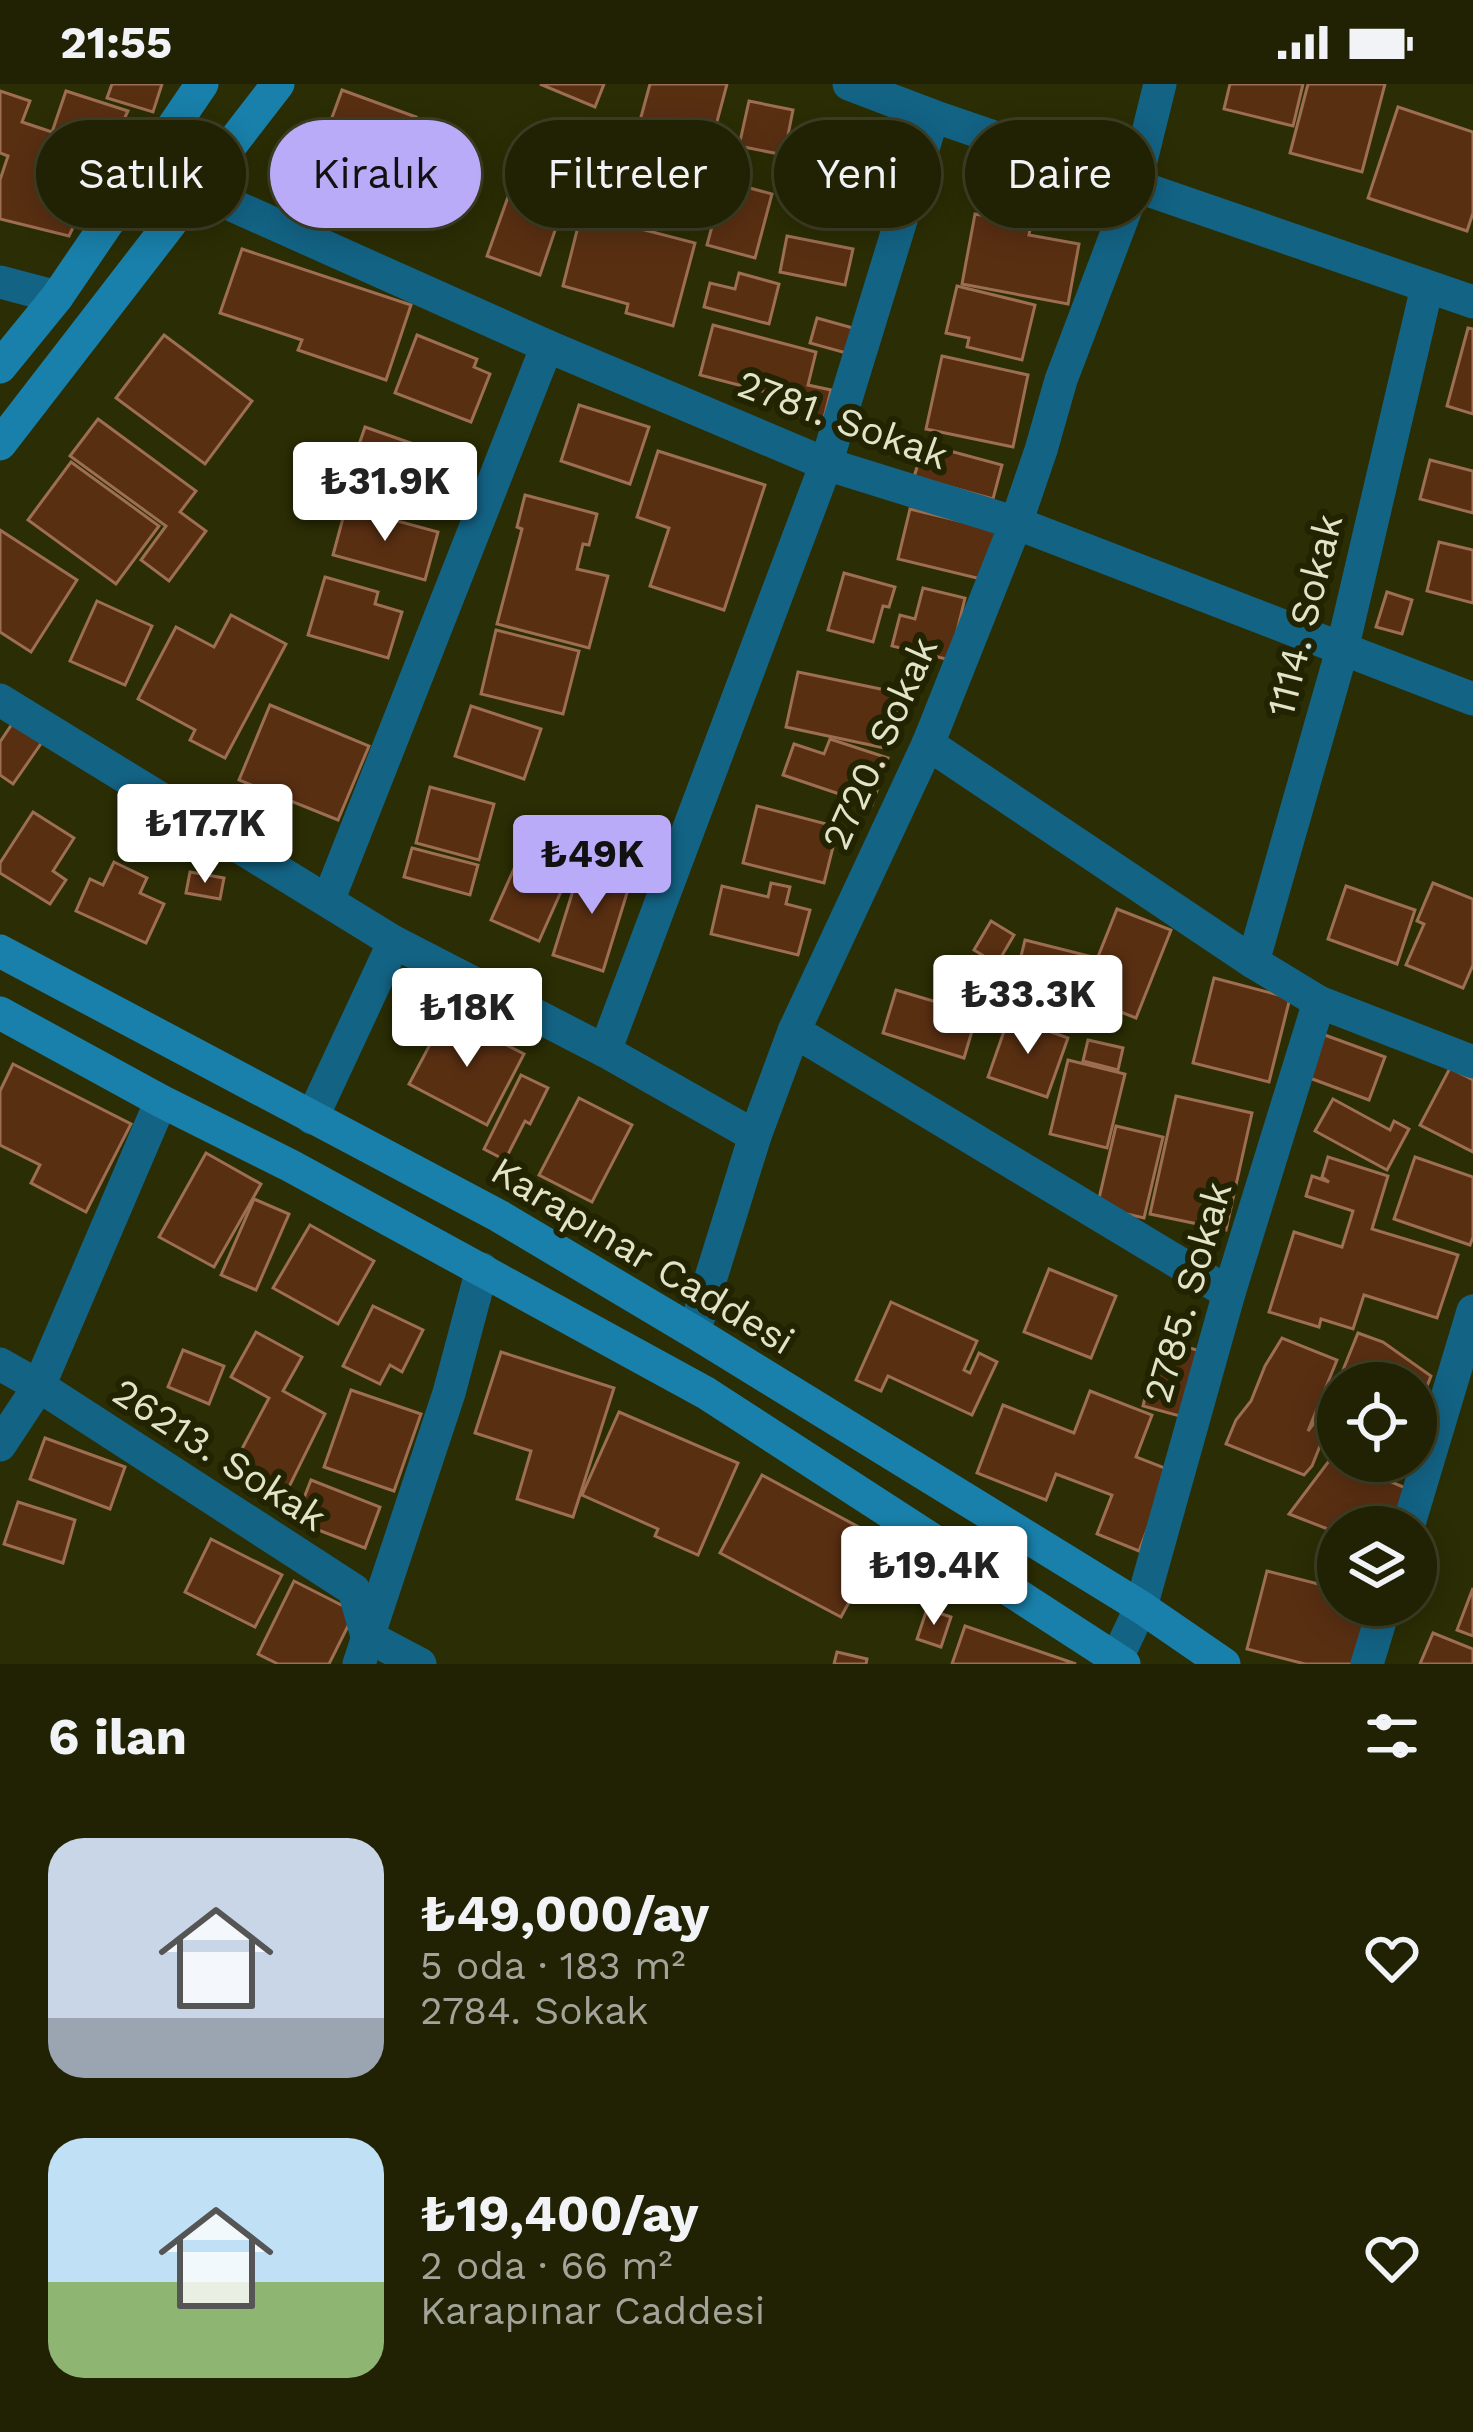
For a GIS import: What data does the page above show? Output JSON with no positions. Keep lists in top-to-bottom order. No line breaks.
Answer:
{"streets":{"main road":["Karapınar Caddesi"],"street":["2781. Sokak","1114. Sokak","2720. Sokak","2785. Sokak","26213. Sokak"]},"crossings":[["2781. Sokak","1114. Sokak"],["2781. Sokak","2720. Sokak"],["2720. Sokak","Karapınar Caddesi"],["Karapınar Caddesi","2785. Sokak"]],"page":{"status":"21:55","chip":["Satılık","Kiralık","Filtreler","Yeni","Daire"],"price":["₺31.9K","₺17.7K","₺49K","₺33.3K","₺18K","₺19.4K"],"heading":"6 ilan","list":[{"name":"₺49,000/ay","note":"5 oda · 183 m² · 2784. Sokak"},{"name":"₺19,400/ay","note":"2 oda · 66 m² · Karapınar Caddesi"}]}}
